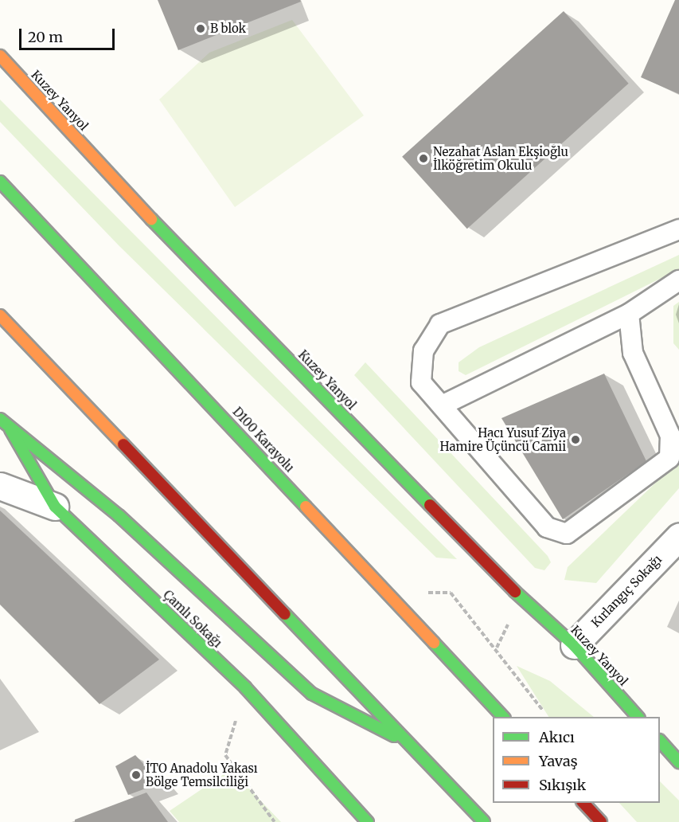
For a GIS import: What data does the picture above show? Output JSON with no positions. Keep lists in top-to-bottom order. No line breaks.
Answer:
{"streets":{"main road":["Kuzey Yanyol","D100 Karayolu","Çamlı Sokağı"],"street":["Kırlangıç Sokağı"]},"crossings":[["Kuzey Yanyol","Kırlangıç Sokağı"]],"places":["B blok","Nezahat Aslan Ekşioğlu İlköğretim Okulu","Hacı Yusuf Ziya Hamire Üçüncü Camii","İTO Anadolu Yakası Bölge Temsilciliği"],"legend":["Akıcı","Yavaş","Sıkışık"],"scale_bar":"20 m"}
